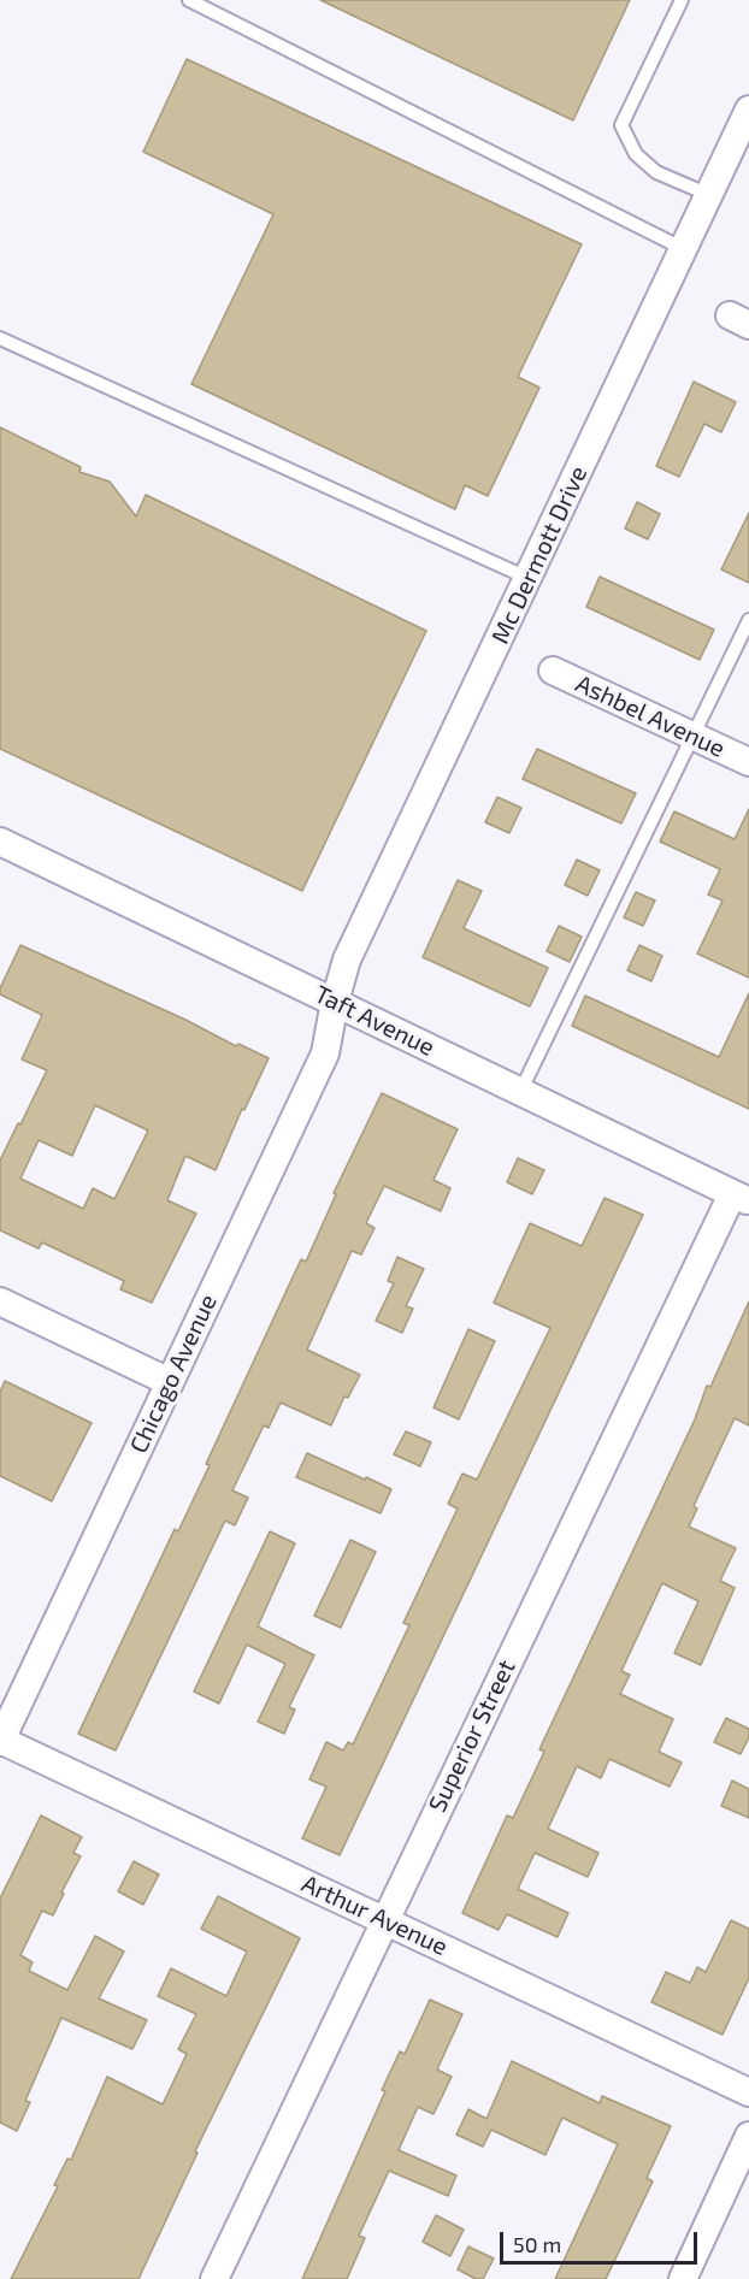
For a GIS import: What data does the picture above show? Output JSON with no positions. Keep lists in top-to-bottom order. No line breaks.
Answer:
{"streets":{"street":["Mc Dermott Drive","Ashbel Avenue","Taft Avenue","Chicago Avenue","Superior Street","Arthur Avenue"]},"crossings":[["Mc Dermott Drive","Taft Avenue"],["Mc Dermott Drive","Chicago Avenue"],["Taft Avenue","Chicago Avenue"],["Taft Avenue","Superior Street"],["Chicago Avenue","Arthur Avenue"],["Superior Street","Arthur Avenue"]],"scale_bar":"50 m"}
